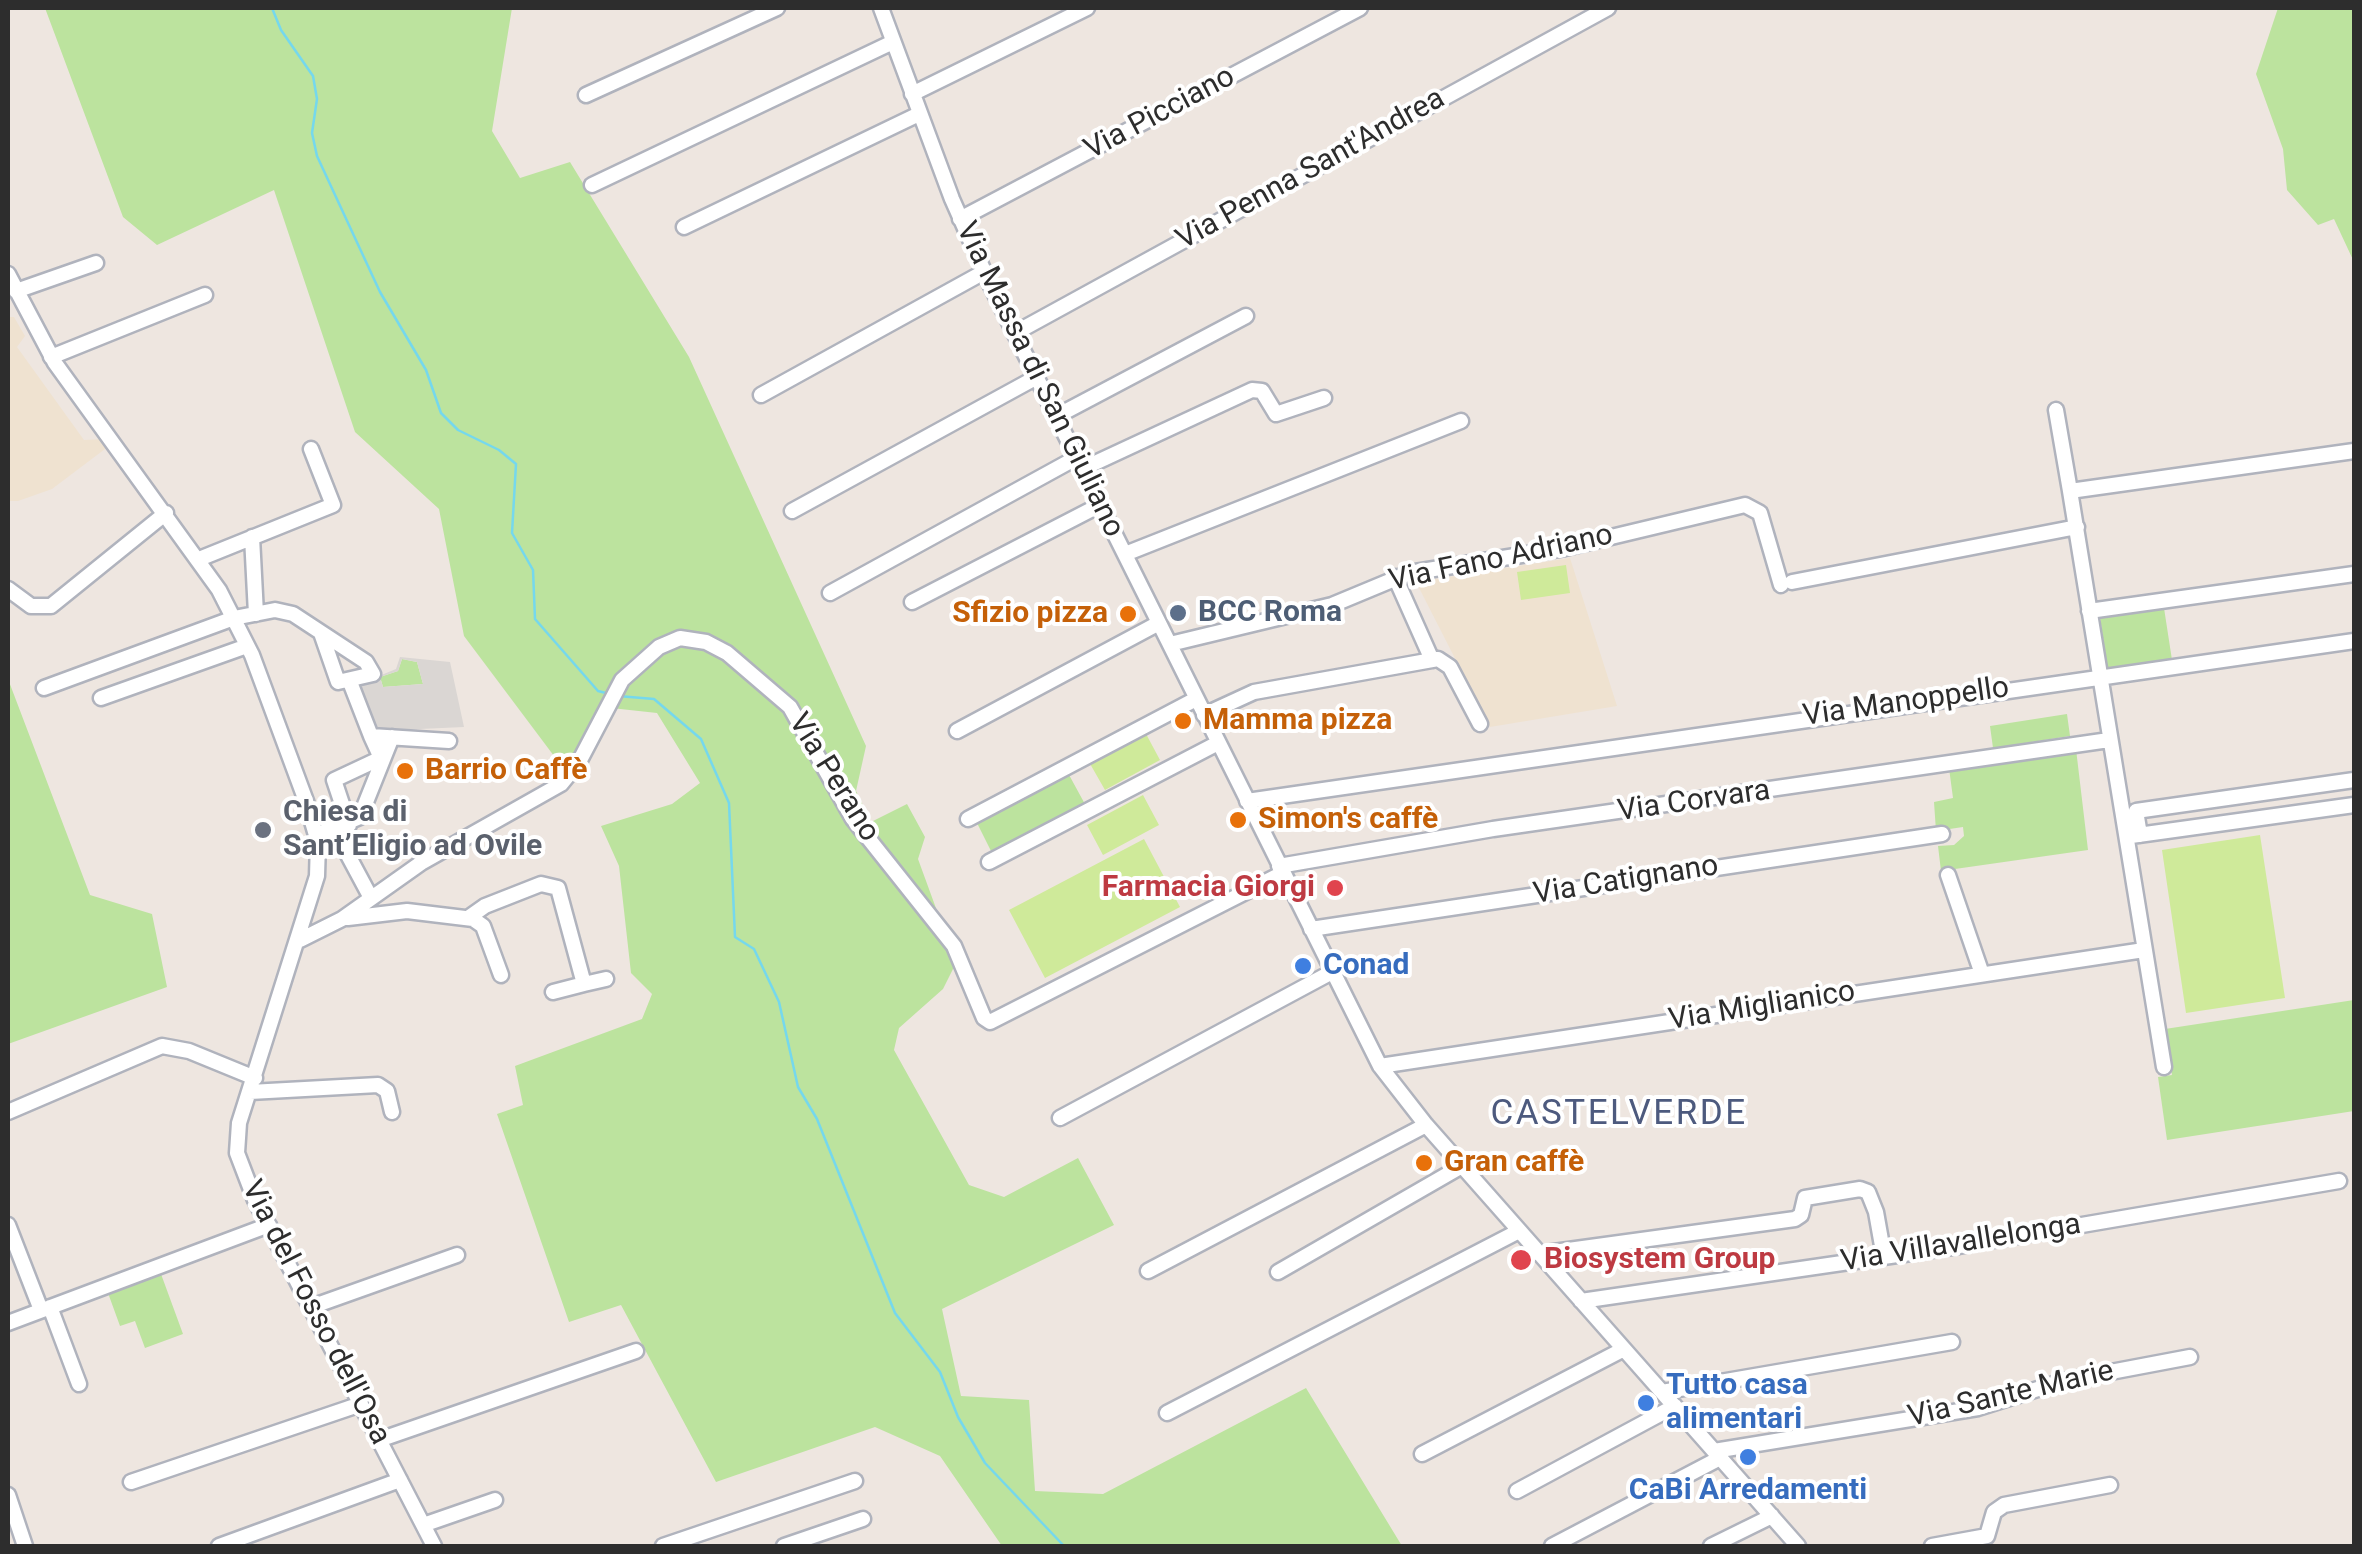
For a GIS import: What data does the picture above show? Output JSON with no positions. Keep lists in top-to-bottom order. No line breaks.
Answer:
{"streets":{"street":["Via Picciano","Via Penna Sant'Andrea","Via Massa di San Giuliano","Via Fano Adriano","Via Manoppello","Via Perano","Via Corvara","Via Catignano","Via Miglianico","Via Villavallelonga","Via del Fosso dell'Osa","Via Sante Marie"]},"crossings":[["Via Picciano","Via Massa di San Giuliano"],["Via Penna Sant'Andrea","Via Massa di San Giuliano"],["Via Massa di San Giuliano","Via Fano Adriano"],["Via Massa di San Giuliano","Via Manoppello"],["Via Massa di San Giuliano","Via Corvara"],["Via Massa di San Giuliano","Via Catignano"],["Via Massa di San Giuliano","Via Miglianico"],["Via Massa di San Giuliano","Via Villavallelonga"],["Via Massa di San Giuliano","Via Sante Marie"],["Via Perano","Via Corvara"],["Via Perano","Via del Fosso dell'Osa"]],"districts":["CASTELVERDE"],"places":["BCC Roma","Sfizio pizza","Mamma pizza","Barrio Caffè","Simon's caffè","Chiesa di Sant’Eligio ad Ovile","Farmacia Giorgi","Conad","Gran caffè","Biosystem Group","Tutto casa alimentari","CaBi Arredamenti"]}
